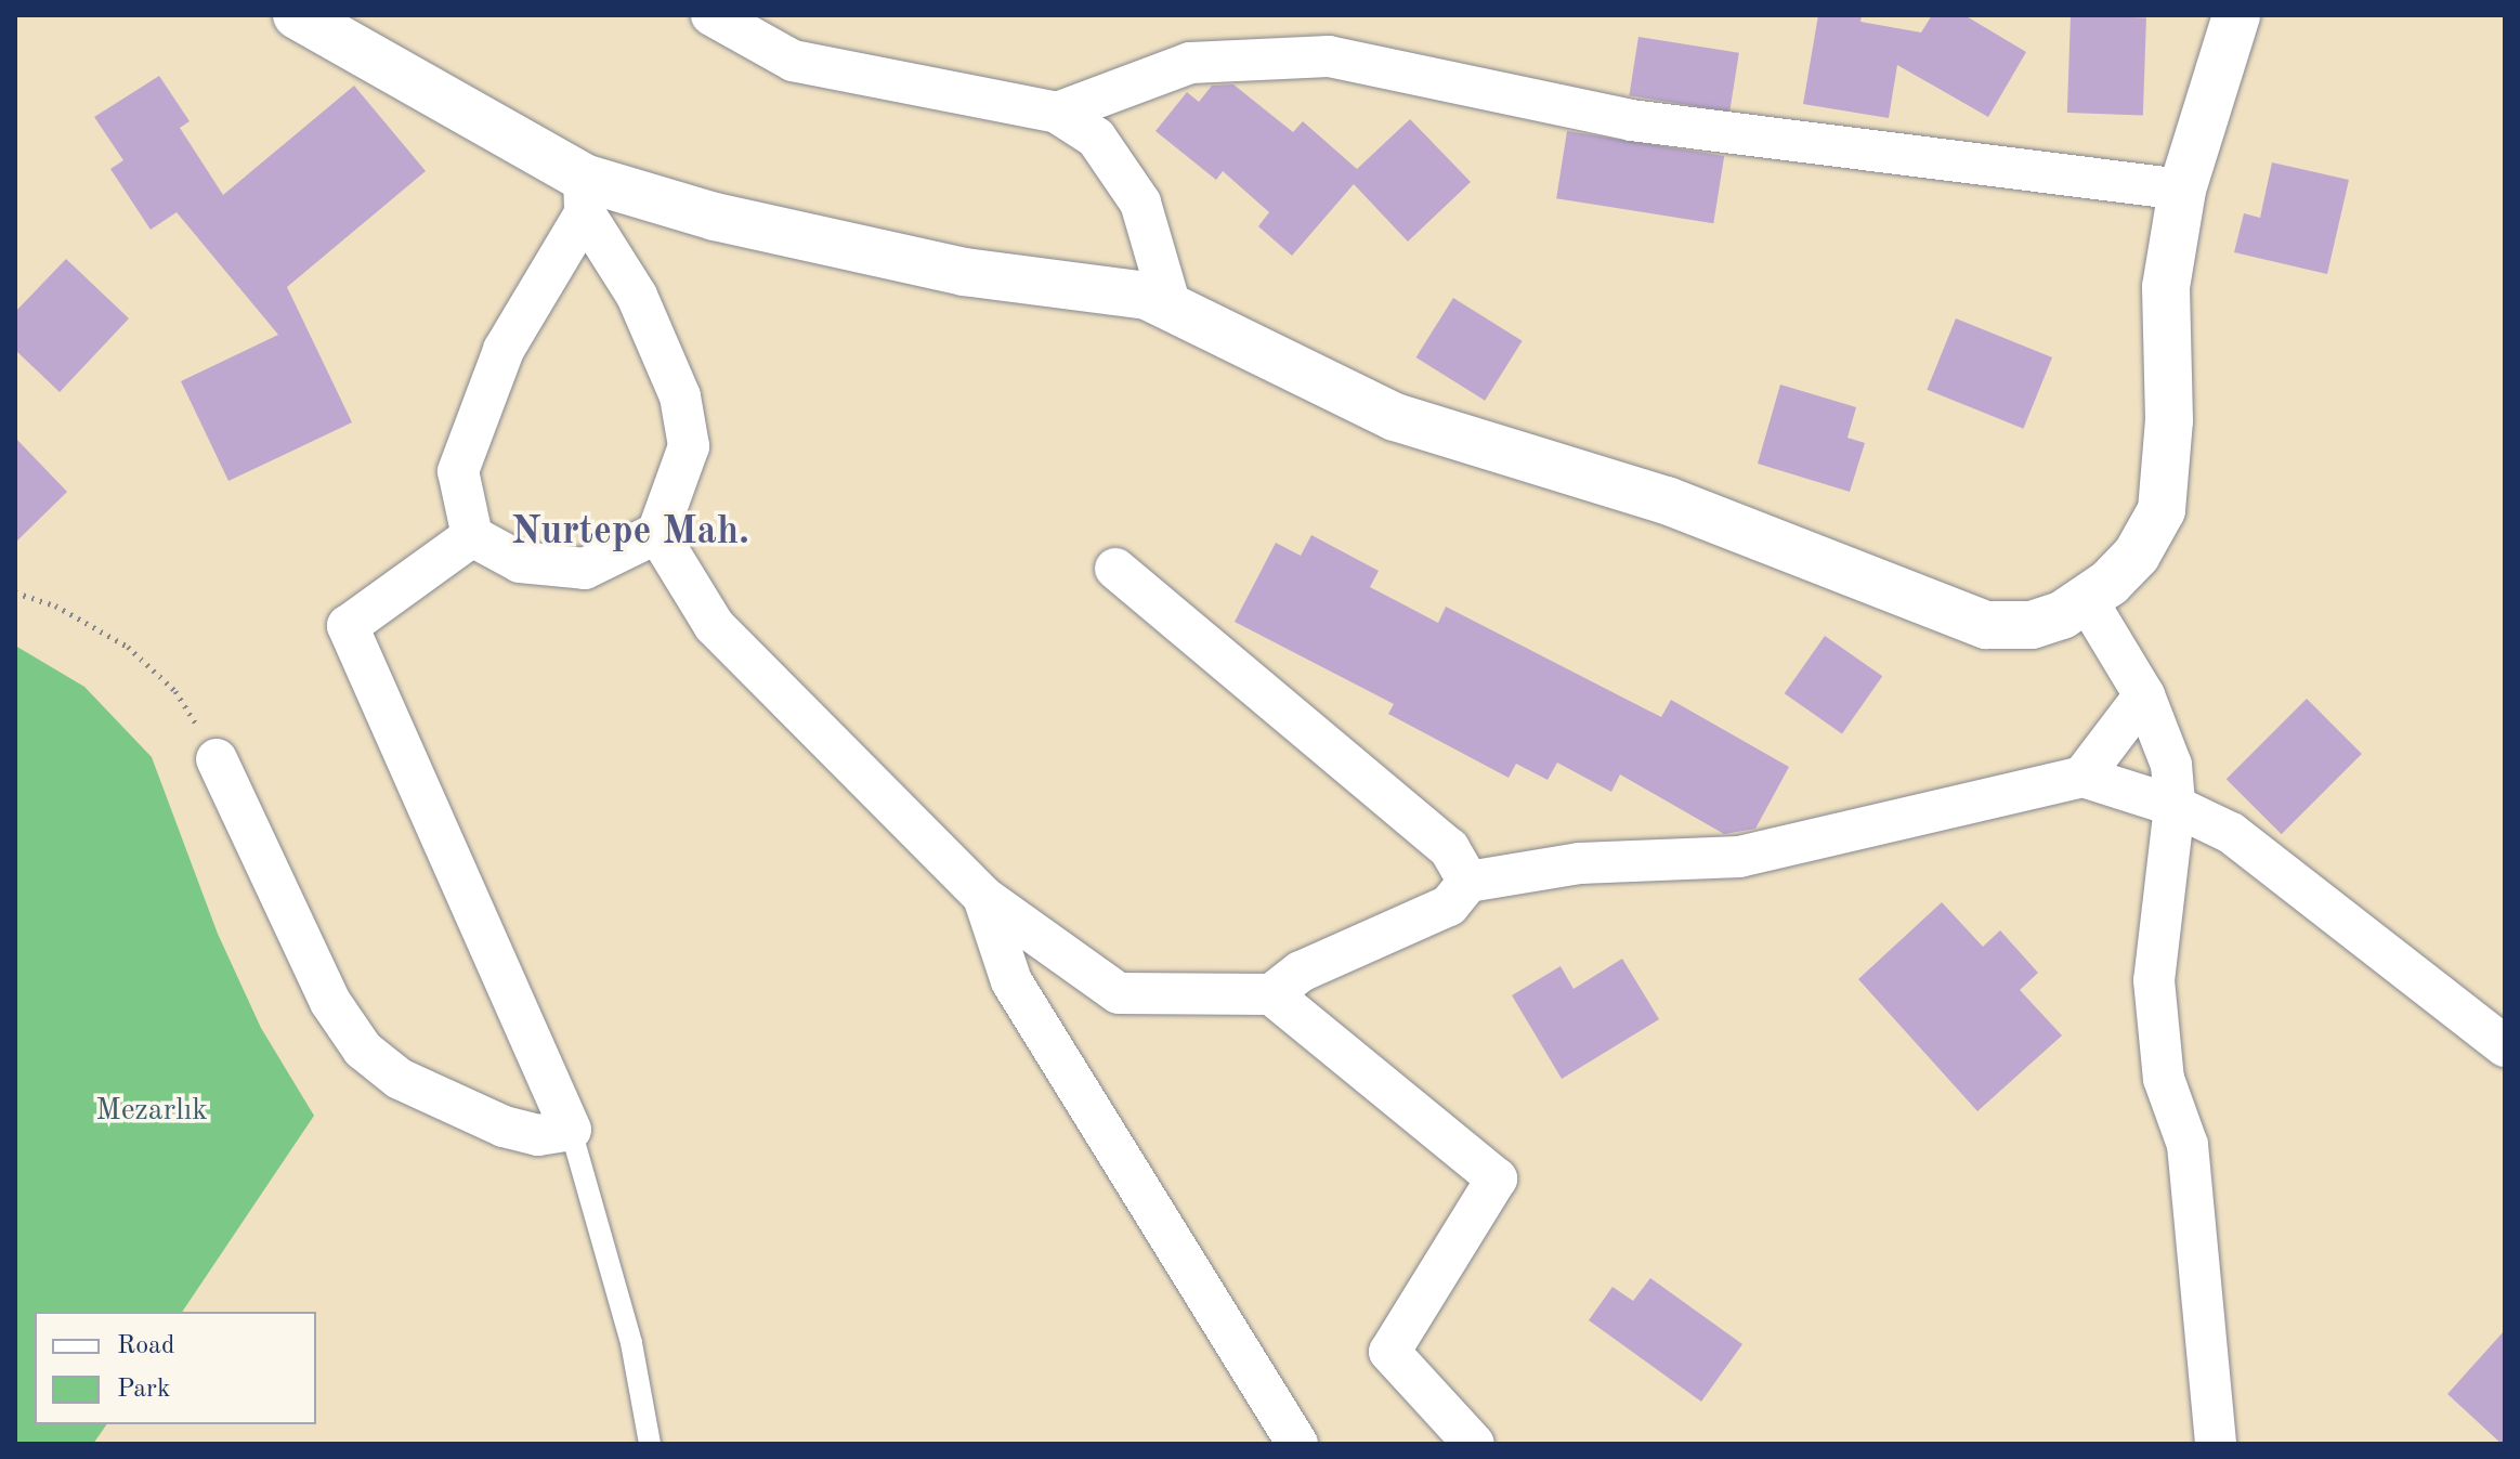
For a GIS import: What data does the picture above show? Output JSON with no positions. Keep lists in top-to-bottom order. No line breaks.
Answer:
{"districts":["Nurtepe Mah."],"parks":["Mezarlık"],"legend":["Road","Park"]}
